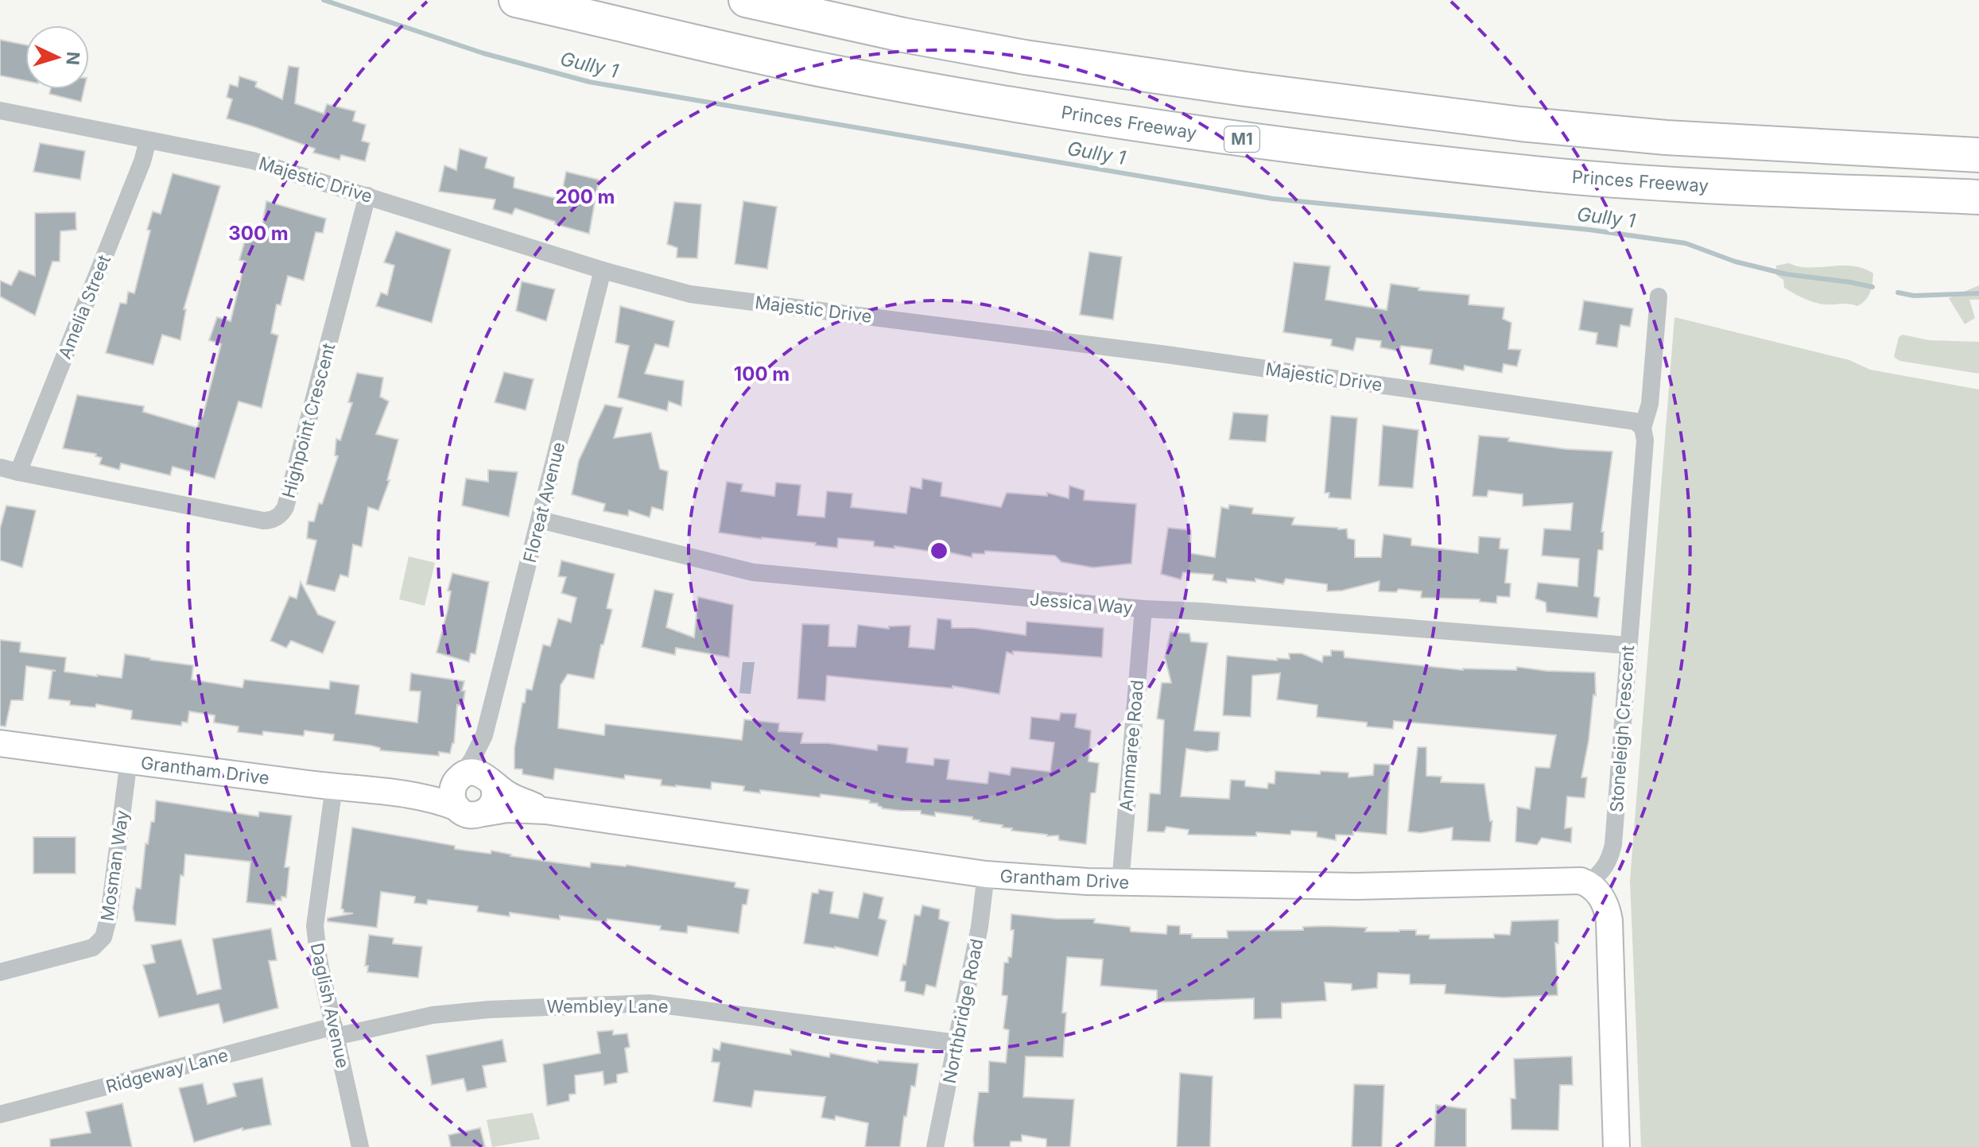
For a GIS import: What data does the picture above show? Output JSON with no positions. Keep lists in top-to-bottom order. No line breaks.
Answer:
{"streets":{"highway":["Princes Freeway","M1"],"street":["Majestic Drive","Amelia Street","Highpoint Crescent","Floreat Avenue","Jessica Way","Stoneleigh Crescent","Annmaree Road","Grantham Drive","Mosman Way","Daglish Avenue","Wembley Lane","Northbridge Road","Ridgeway Lane"]},"crossings":[["Majestic Drive","Amelia Street"],["Majestic Drive","Highpoint Crescent"],["Majestic Drive","Floreat Avenue"],["Majestic Drive","Stoneleigh Crescent"],["Amelia Street","Highpoint Crescent"],["Floreat Avenue","Jessica Way"],["Floreat Avenue","Grantham Drive"],["Jessica Way","Stoneleigh Crescent"],["Jessica Way","Annmaree Road"],["Stoneleigh Crescent","Grantham Drive"],["Annmaree Road","Grantham Drive"],["Grantham Drive","Mosman Way"],["Grantham Drive","Daglish Avenue"],["Grantham Drive","Northbridge Road"],["Daglish Avenue","Wembley Lane"],["Daglish Avenue","Ridgeway Lane"],["Wembley Lane","Northbridge Road"],["Wembley Lane","Ridgeway Lane"]],"water":["Gully 1"],"north":"right","rings":["200 m","300 m","100 m"]}
